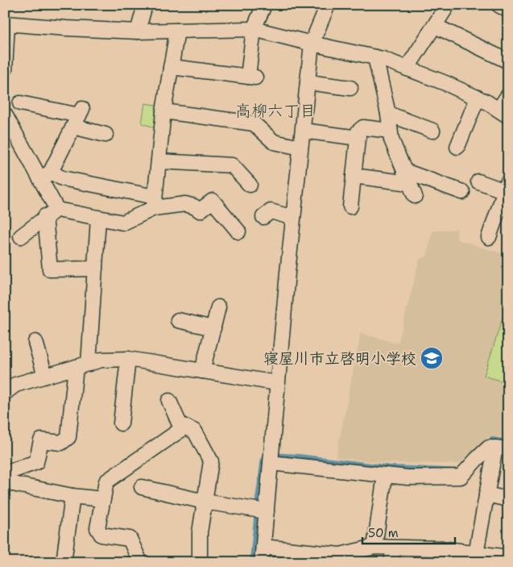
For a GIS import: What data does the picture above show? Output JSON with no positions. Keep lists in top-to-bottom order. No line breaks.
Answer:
{"districts":["高柳六丁目"],"places":{"school or university":["寝屋川市立啓明小学校"]},"scale_bar":"50 m"}
